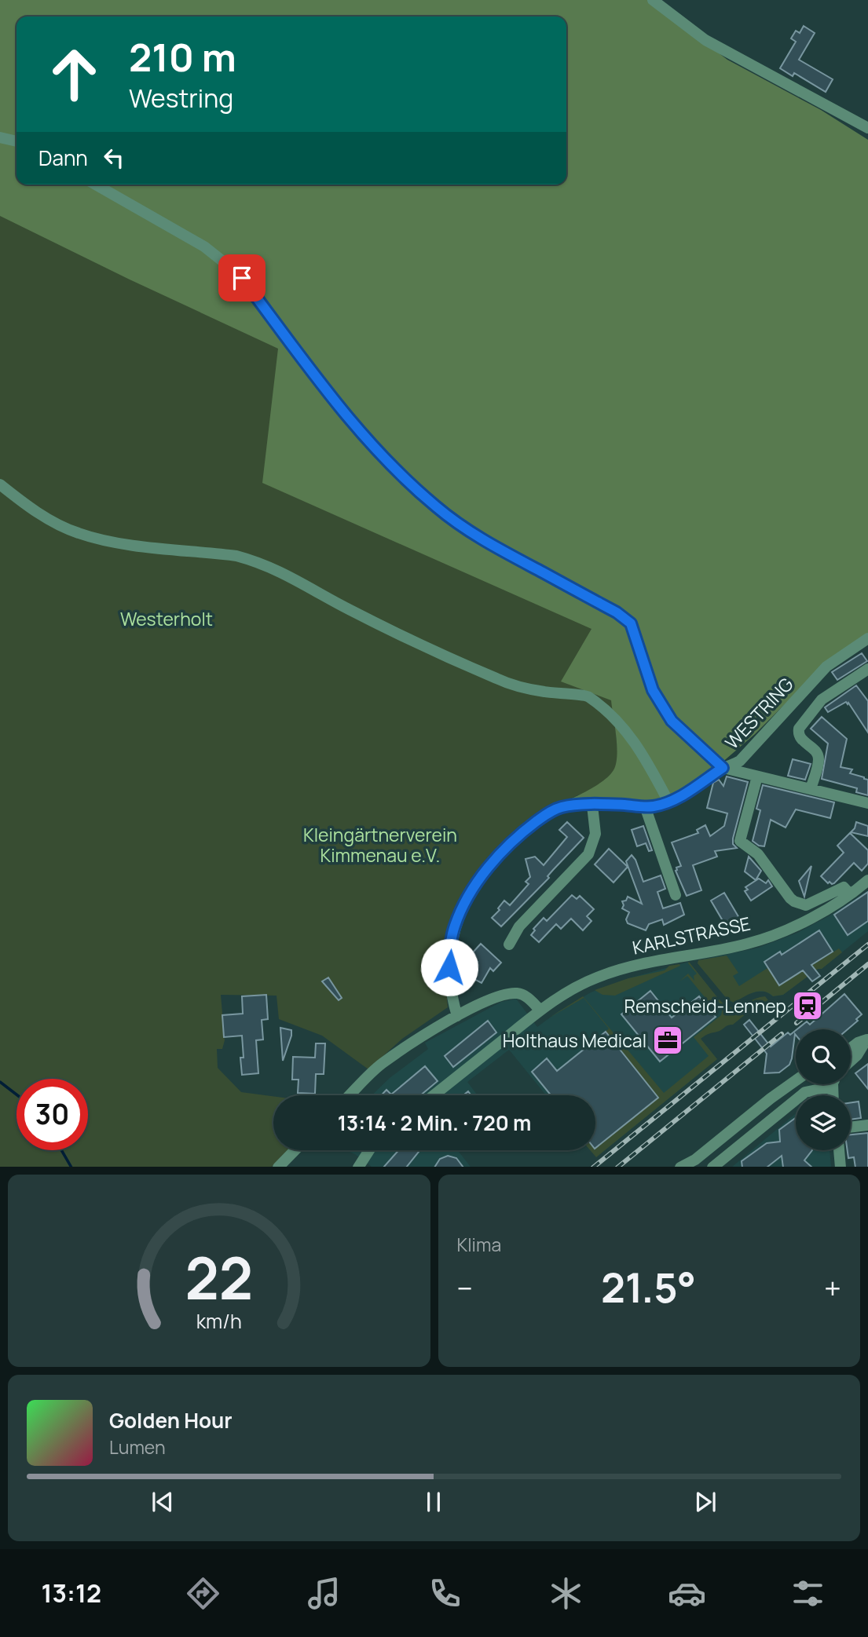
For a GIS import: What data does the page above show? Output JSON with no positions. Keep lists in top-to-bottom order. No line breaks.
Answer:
{"streets":{"street":["WESTRING","KARLSTRASSE"]},"parks":["Westerholt","Kleingärtnerverein Kimmenau e.V."],"places":{"station":["Remscheid-Lennep"],"office":["Holthaus Medical"]},"page":{"turn":["210 m","Westring"],"then":"Dann","limit":"30","trip":"13:14 · 2 Min. · 720 m","tile":"Klima","heat":["−","21.5°","+"],"song":["Golden Hour","Lumen"],"tabs":"13:12","gauge":["22","km/h"]}}
